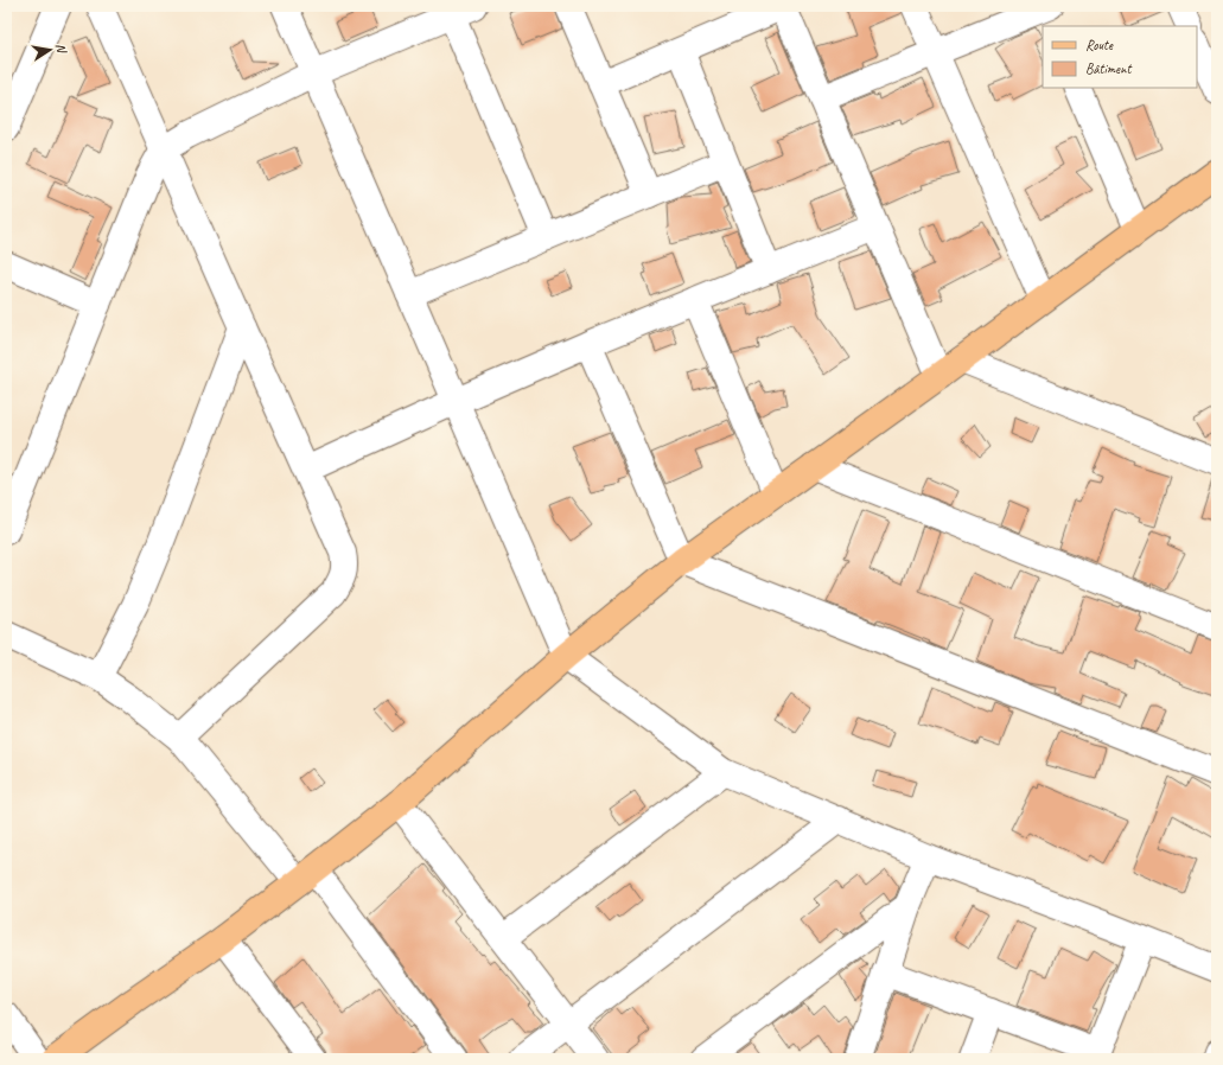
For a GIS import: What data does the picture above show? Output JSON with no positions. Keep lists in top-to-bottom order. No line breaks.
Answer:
{"legend":["Route","Bâtiment"],"north":"right"}
